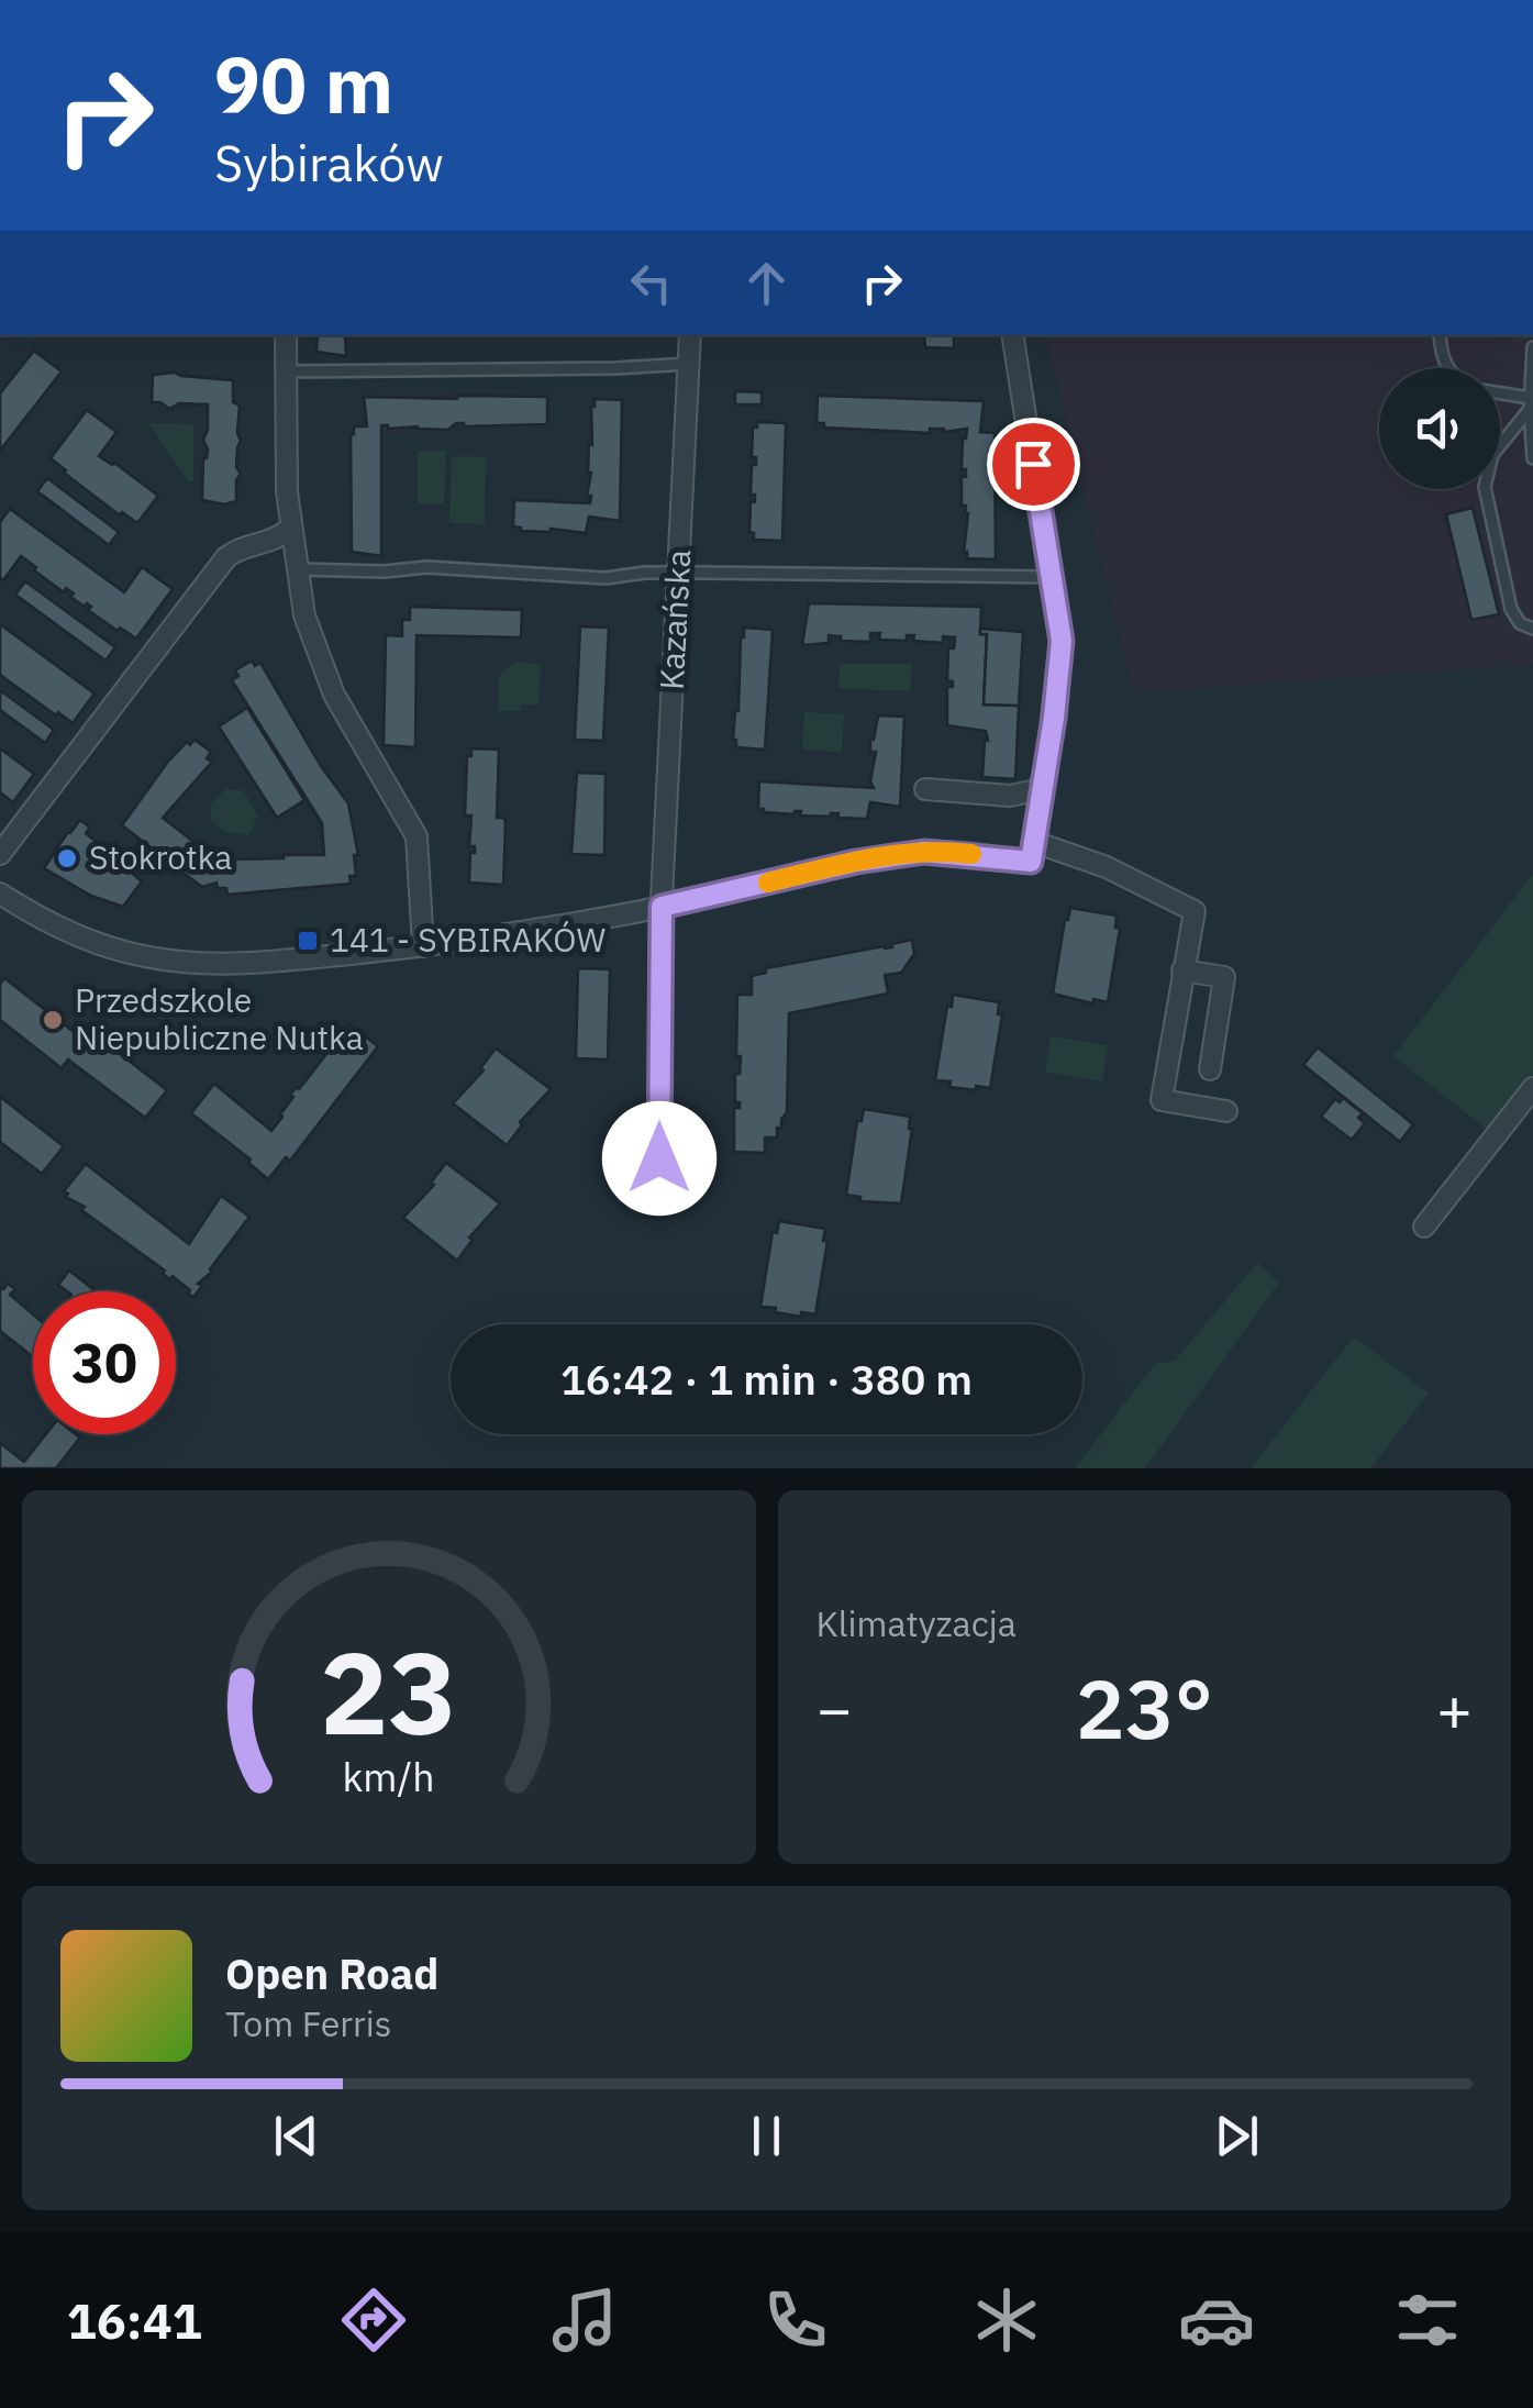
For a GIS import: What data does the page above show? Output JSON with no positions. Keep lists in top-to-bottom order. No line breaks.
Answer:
{"streets":{"street":["Kazańska"]},"places":{"other":["Stokrotka","Przedszkole Niepubliczne Nutka"],"transit":["141 - SYBIRAKÓW"]},"page":{"turn":["90 m","Sybiraków"],"limit":"30","trip":"16:42 · 1 min · 380 m","tile":"Klimatyzacja","heat":["−","23°","+"],"song":["Open Road","Tom Ferris"],"tabs":"16:41","gauge":["23","km/h"]}}
